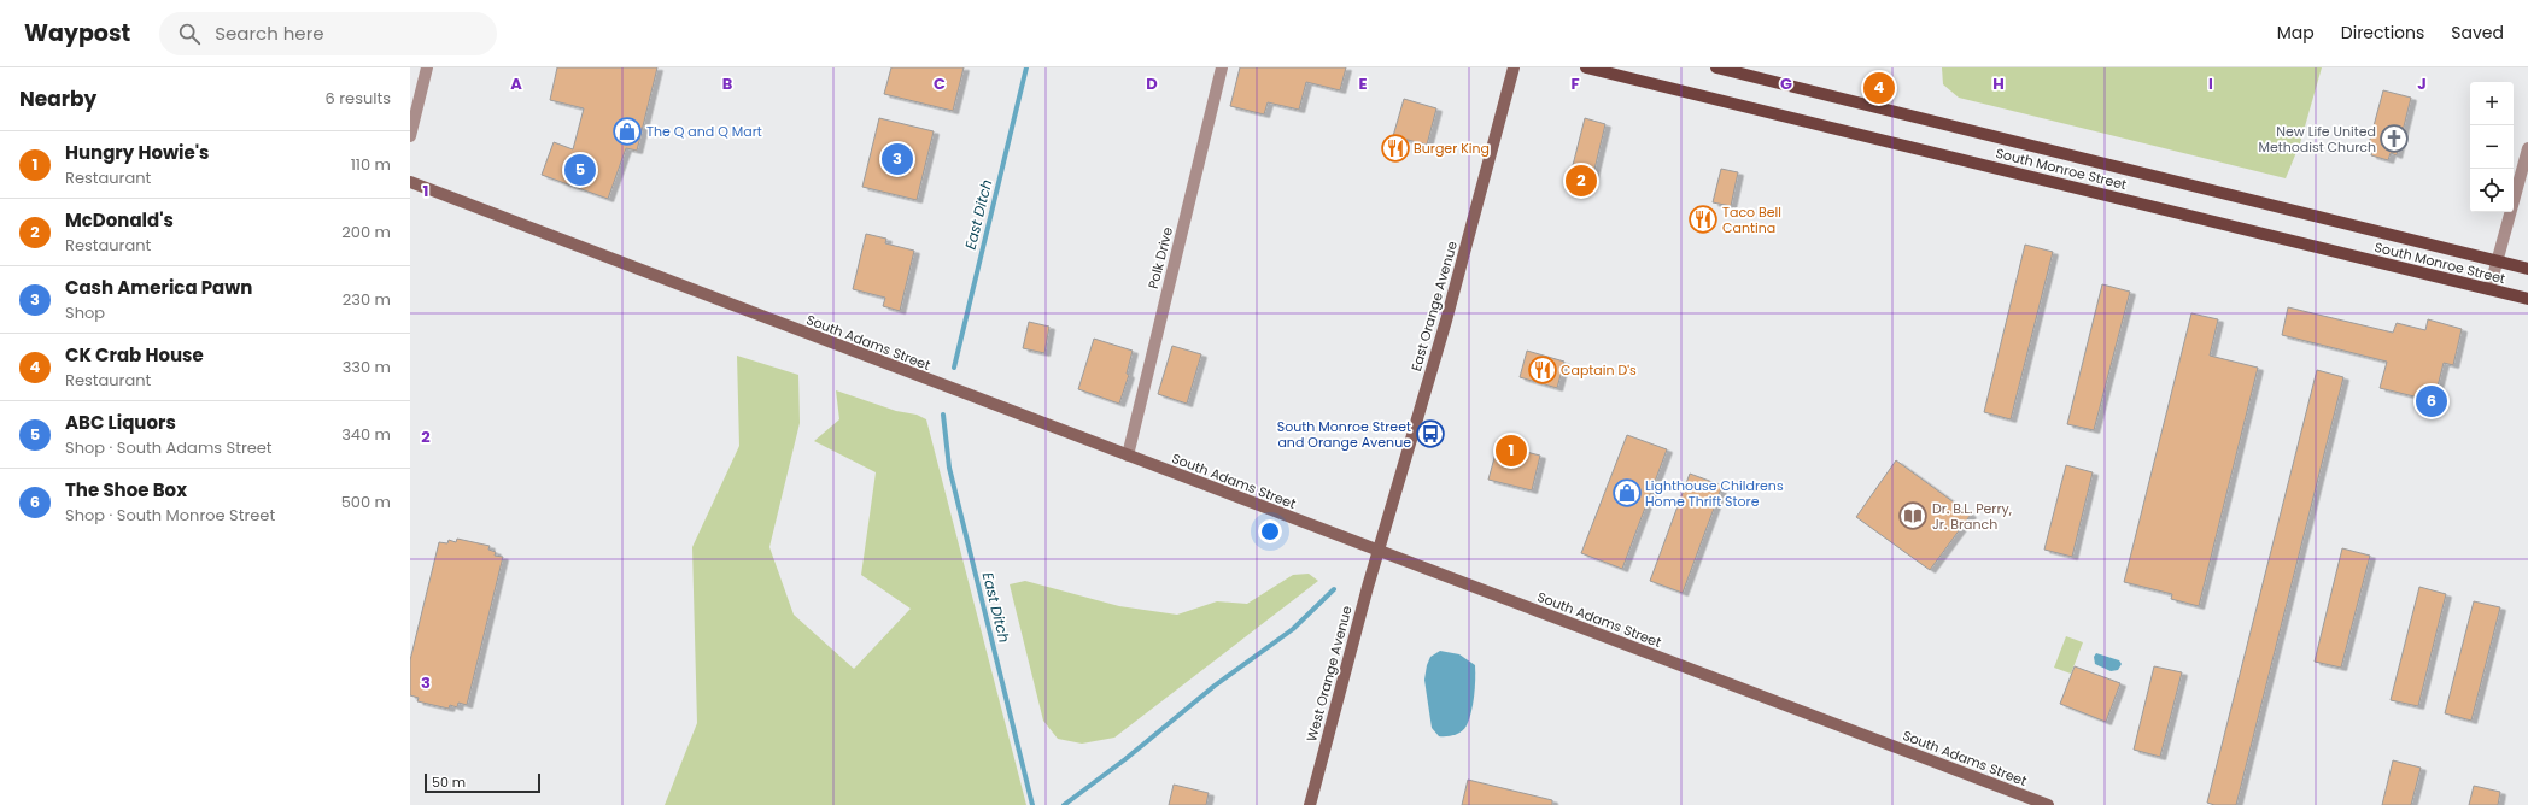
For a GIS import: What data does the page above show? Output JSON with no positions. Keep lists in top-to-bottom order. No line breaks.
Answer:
{"streets":{"main road":["South Monroe Street","East Orange Avenue","South Adams Street","West Orange Avenue"],"street":["Polk Drive"]},"crossings":[["Polk Drive","South Adams Street"],["East Orange Avenue","South Adams Street"],["East Orange Avenue","West Orange Avenue"],["South Adams Street","West Orange Avenue"]],"water":["East Ditch"],"places":{"shop":["The Q and Q Mart","Lighthouse Childrens Home Thrift Store"],"church":["New Life United Methodist Church"],"restaurant":["Burger King","Taco Bell Cantina","Captain D's"],"bus stop":["South Monroe Street and Orange Avenue"],"library":["Dr. B.L. Perry, Jr. Branch"]},"scale_bar":"50 m","page":{"header":"Waypost","search":"Search here","nav":["Map","Directions","Saved"],"heading":["Nearby","6 results"],"pins":["4","3","5","2","6","1"],"map_buttons":["+","−"],"list":[{"mark":"1","name":"Hungry Howie's","note":"Restaurant","value":"110 m"},{"mark":"2","name":"McDonald's","note":"Restaurant","value":"200 m"},{"mark":"3","name":"Cash America Pawn","note":"Shop","value":"230 m"},{"mark":"4","name":"CK Crab House","note":"Restaurant","value":"330 m"},{"mark":"5","name":"ABC Liquors","note":"Shop · South Adams Street","value":"340 m"},{"mark":"6","name":"The Shoe Box","note":"Shop · South Monroe Street","value":"500 m"}],"scale":"50 m"},"grid":{"columns":["A","B","C","D","E","F","G","H","I","J"],"rows":["1","2","3"]}}
